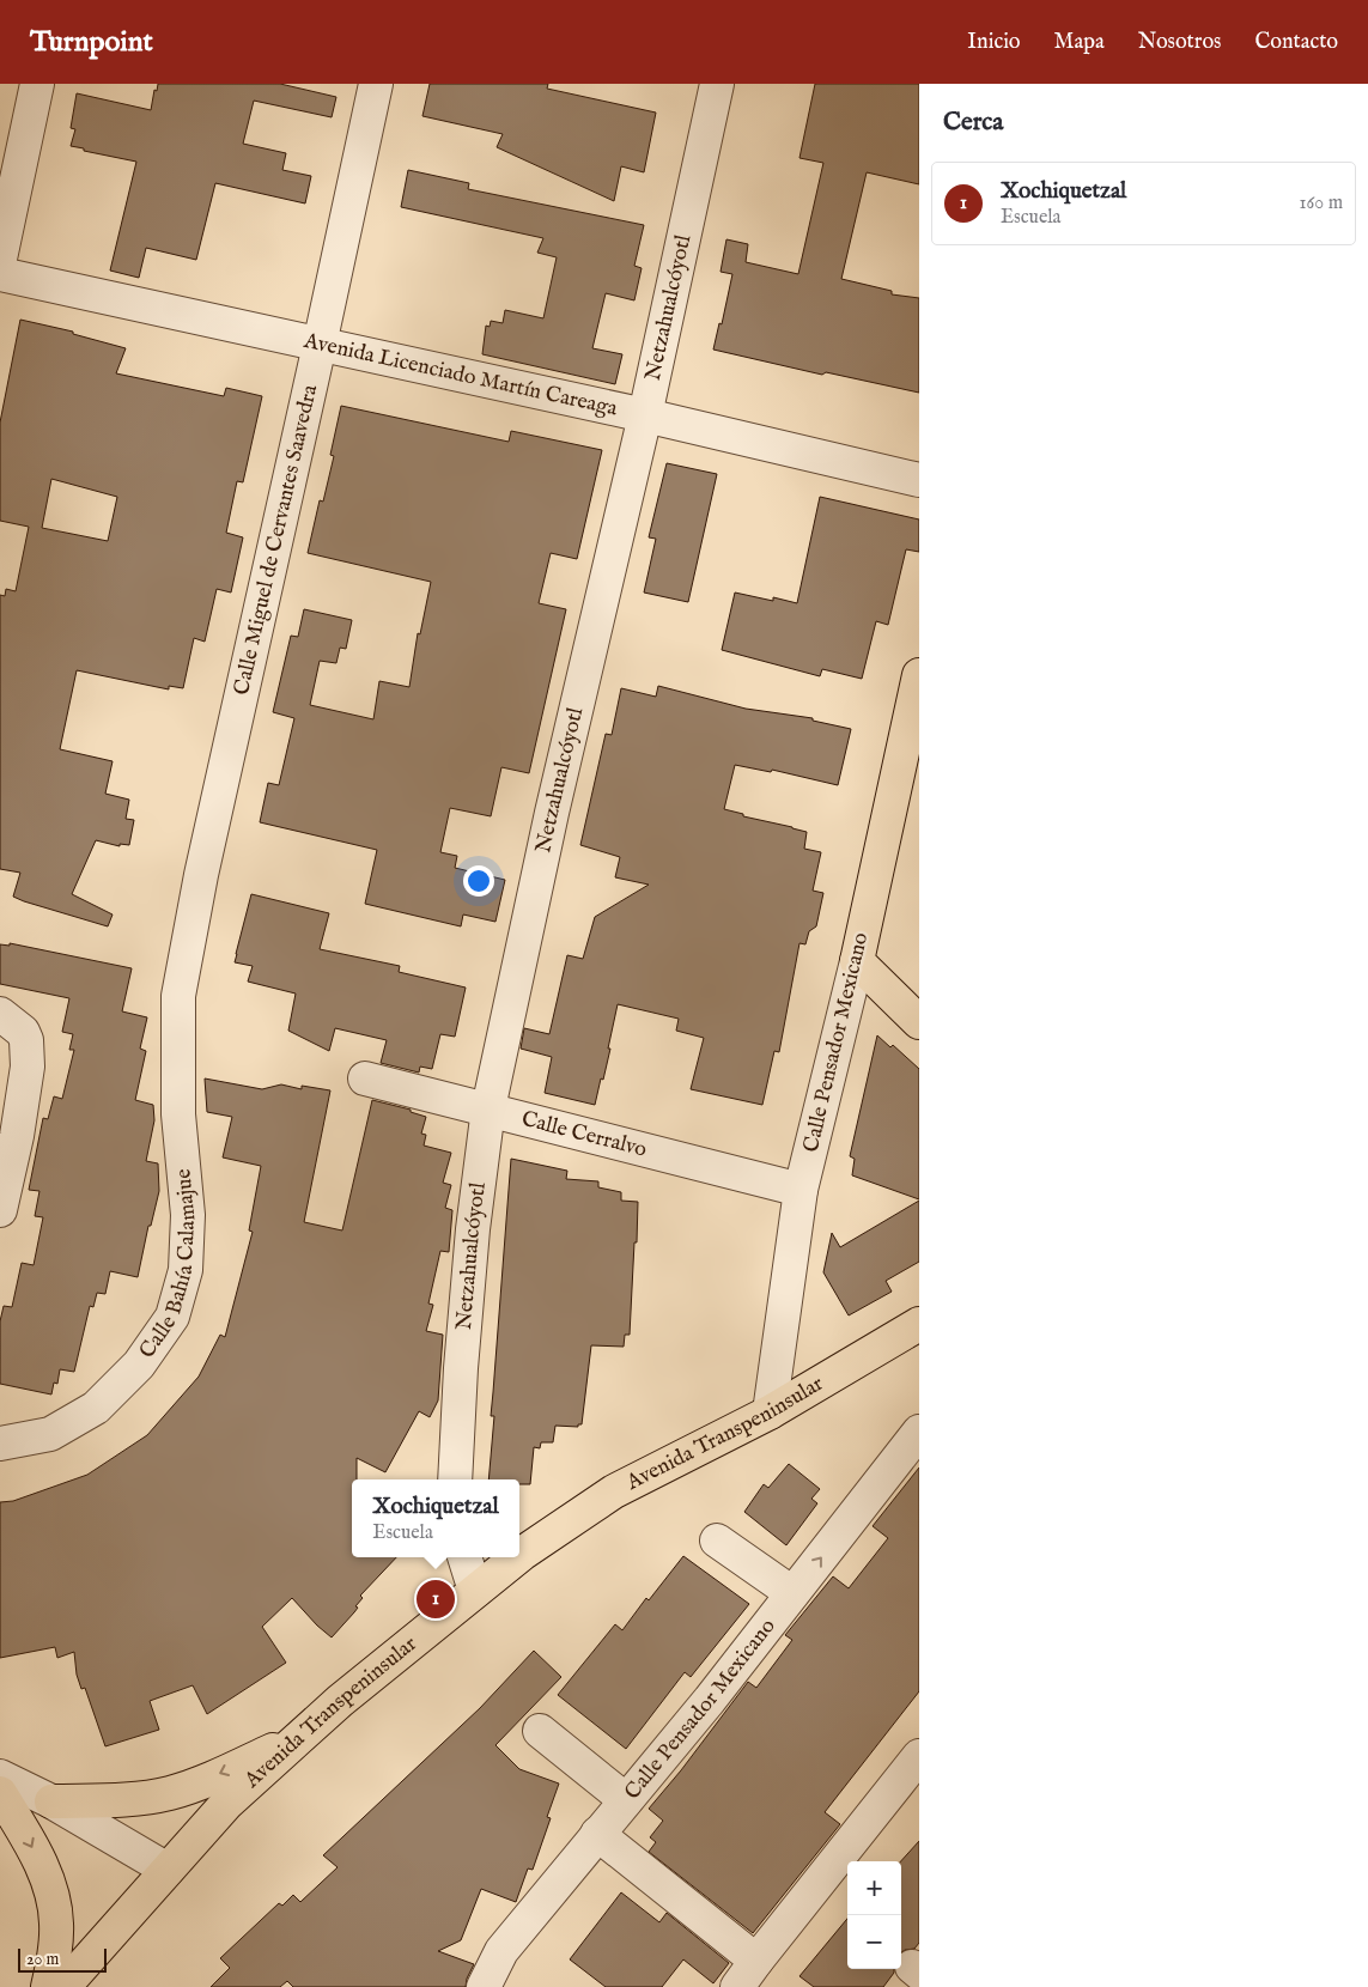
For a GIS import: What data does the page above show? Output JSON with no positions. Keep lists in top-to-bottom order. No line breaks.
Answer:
{"streets":{"main road":["Calle Pensador Mexicano","Avenida Transpeninsular"],"street":["Netzahualcóyotl","Avenida Licenciado Martín Careaga","Calle Miguel de Cervantes Saavedra","Calle Cerralvo","Calle Bahía Calamajue"]},"crossings":[["Netzahualcóyotl","Avenida Licenciado Martín Careaga"],["Netzahualcóyotl","Calle Cerralvo"],["Avenida Licenciado Martín Careaga","Calle Miguel de Cervantes Saavedra"],["Calle Miguel de Cervantes Saavedra","Calle Bahía Calamajue"],["Calle Pensador Mexicano","Calle Cerralvo"],["Calle Pensador Mexicano","Avenida Transpeninsular"]],"scale_bar":"20 m","page":{"header":"Turnpoint","nav":["Inicio","Mapa","Nosotros","Contacto"],"heading":"Cerca","list":[{"mark":"1","name":"Xochiquetzal","note":"Escuela","value":"160 m"}],"popup":["Xochiquetzal","Escuela"],"pins":"1","map_buttons":["+","−"],"scale":"20 m"}}
